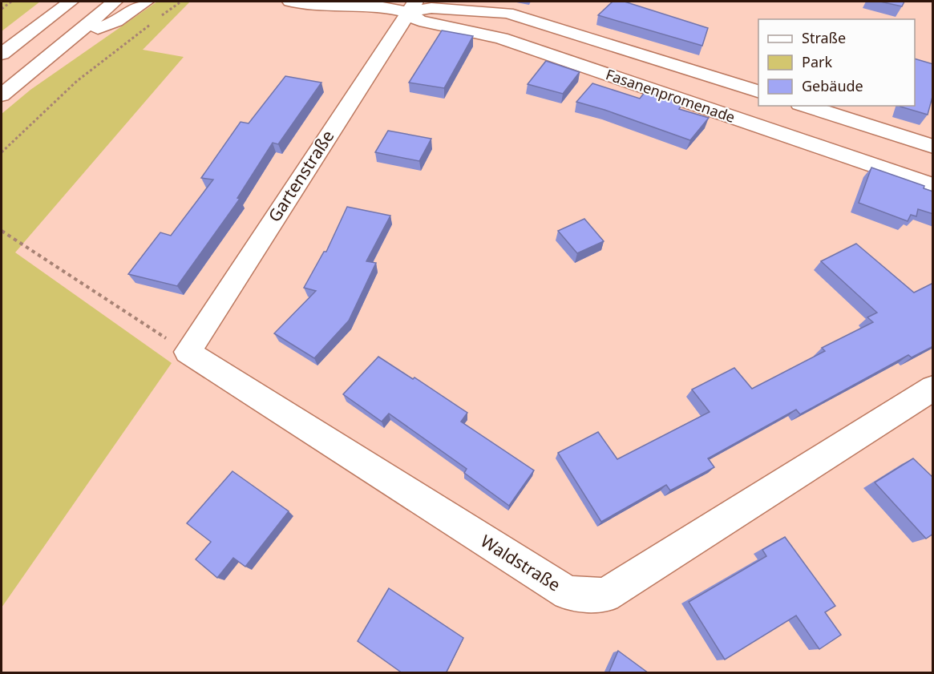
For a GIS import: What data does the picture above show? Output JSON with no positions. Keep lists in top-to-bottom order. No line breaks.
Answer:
{"streets":{"main road":["Fasanenpromenade","Gartenstraße","Waldstraße"]},"crossings":[["Fasanenpromenade","Gartenstraße"],["Gartenstraße","Waldstraße"]],"legend":["Straße","Park","Gebäude"]}
